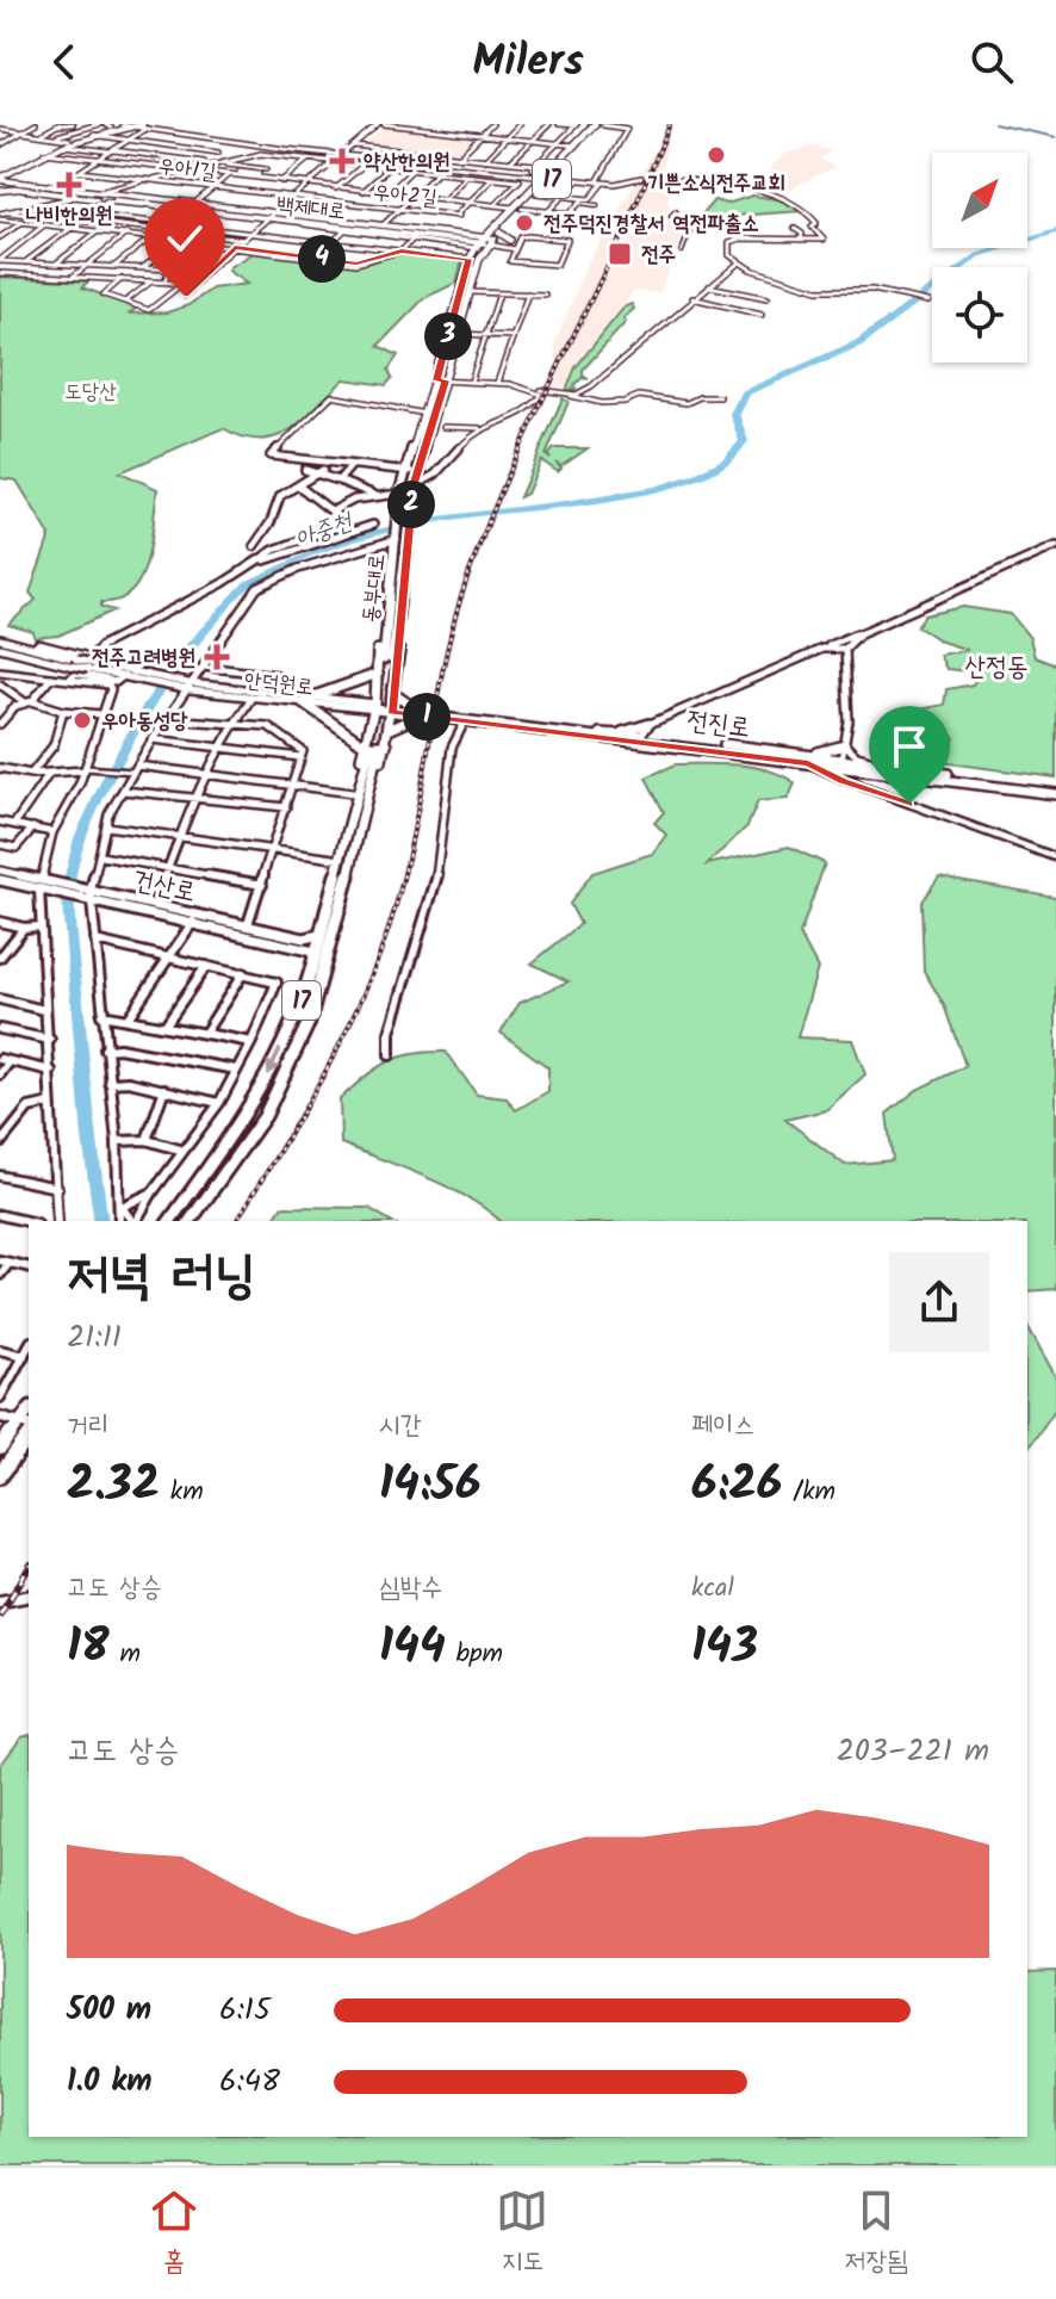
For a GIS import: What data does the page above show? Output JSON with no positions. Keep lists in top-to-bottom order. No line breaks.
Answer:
{"streets":{"main road":["17","동부대로","전진로"],"street":["우아1길","우아2길","백제대로","안덕원로","건산로"]},"crossings":[["우아1길","우아2길"],["17","건산로"],["백제대로","동부대로"],["안덕원로","전진로"]],"districts":["산정동"],"water":["아중천"],"parks":["도당산"],"places":{"other":["기쁜소식전주교회","전주덕진경찰서 역전파출소","우아동성당"],"health":["약산한의원","나비한의원","전주고려병원"],"transit":["전주"]},"north":"top right","page":{"header":"Milers","pins":["4","3","2","1"],"heading":["저녁 러닝","21:11"],"stats":[["거리","2.32 km"],["시간","14:56"],["페이스","6:26 /km"],["고도 상승","18 m"],["심박수","144 bpm"],["kcal","143"]],"chart":["고도 상승","203–221 m"],"list":[{"name":"500 m","note":"6:15"},{"name":"1.0 km","note":"6:48"}],"tabs":["홈","지도","저장됨"]}}
